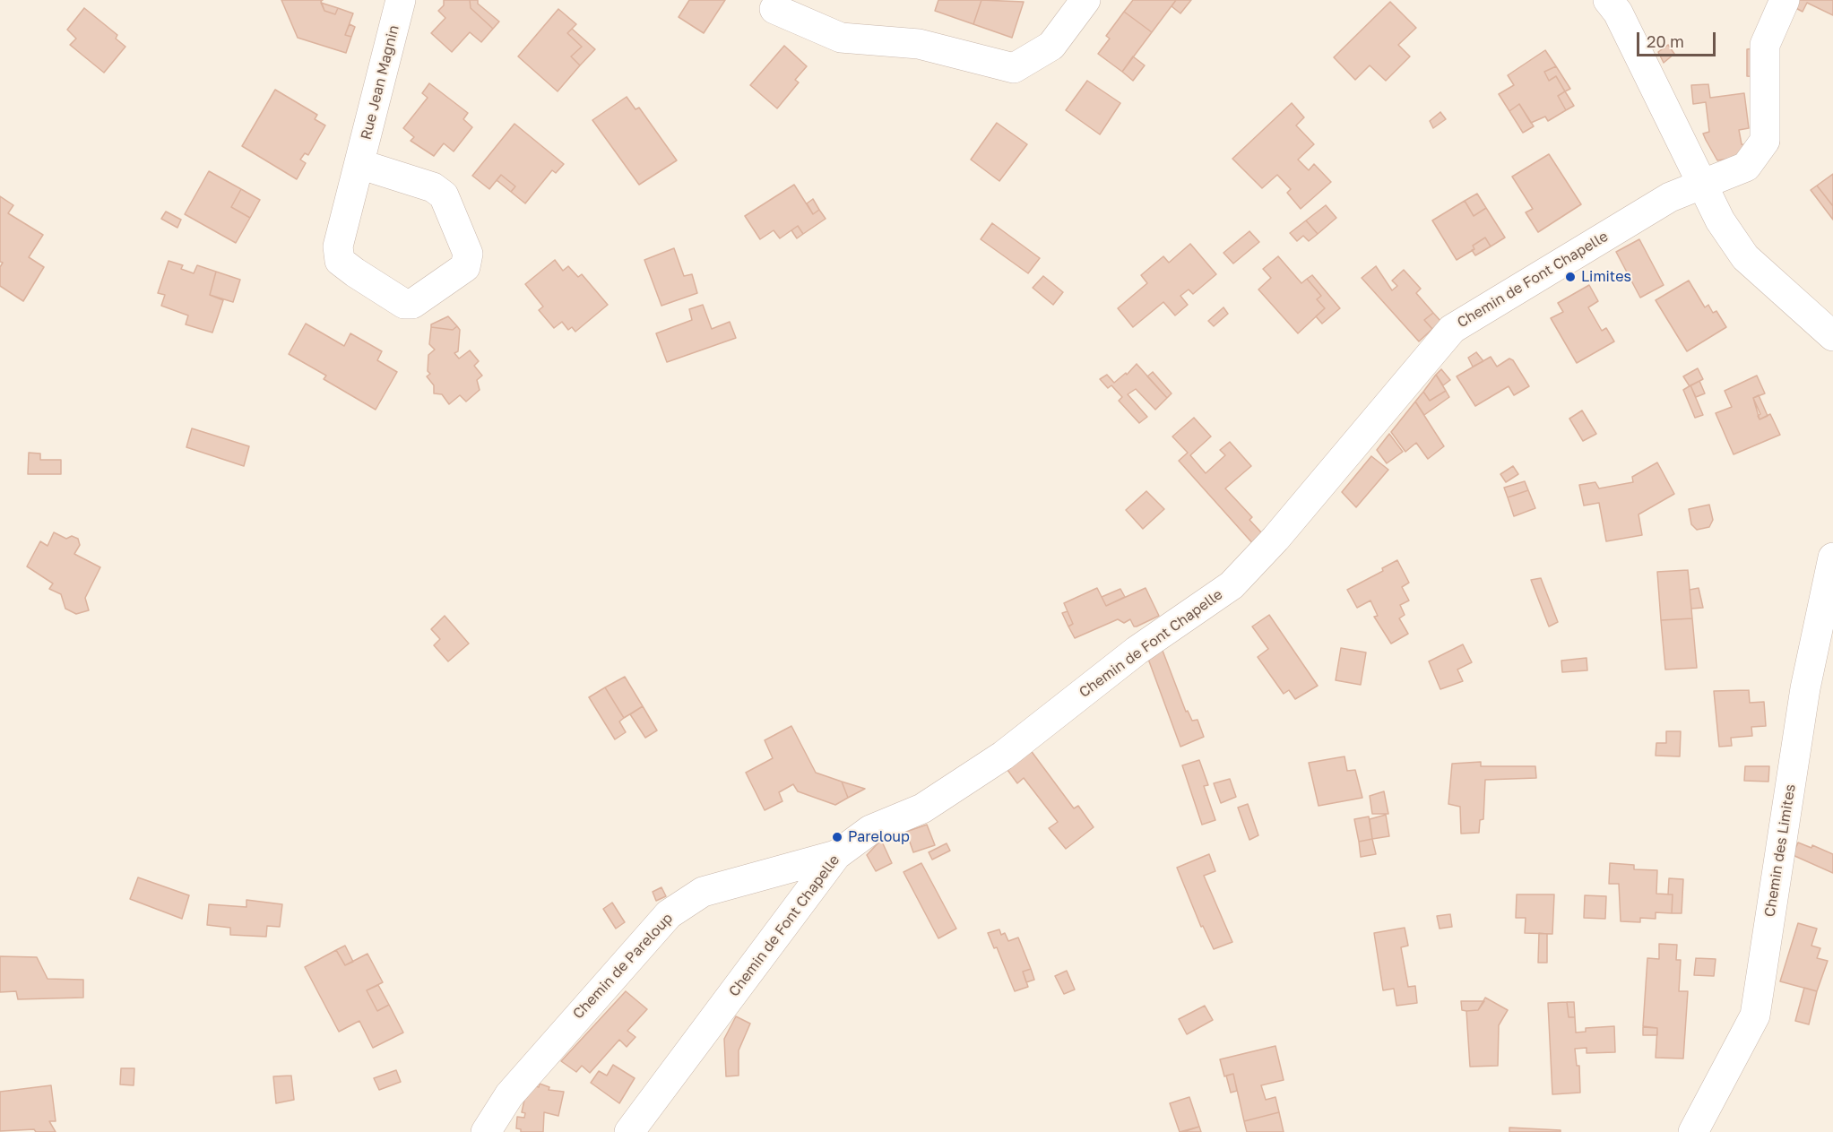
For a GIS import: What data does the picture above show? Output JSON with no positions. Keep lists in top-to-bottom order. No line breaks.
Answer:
{"streets":{"street":["Rue Jean Magnin","Chemin de Font Chapelle","Chemin des Limites","Chemin de Pareloup"]},"crossings":[["Chemin de Font Chapelle","Chemin de Pareloup"]],"places":["Limites","Pareloup"],"scale_bar":"20 m"}
